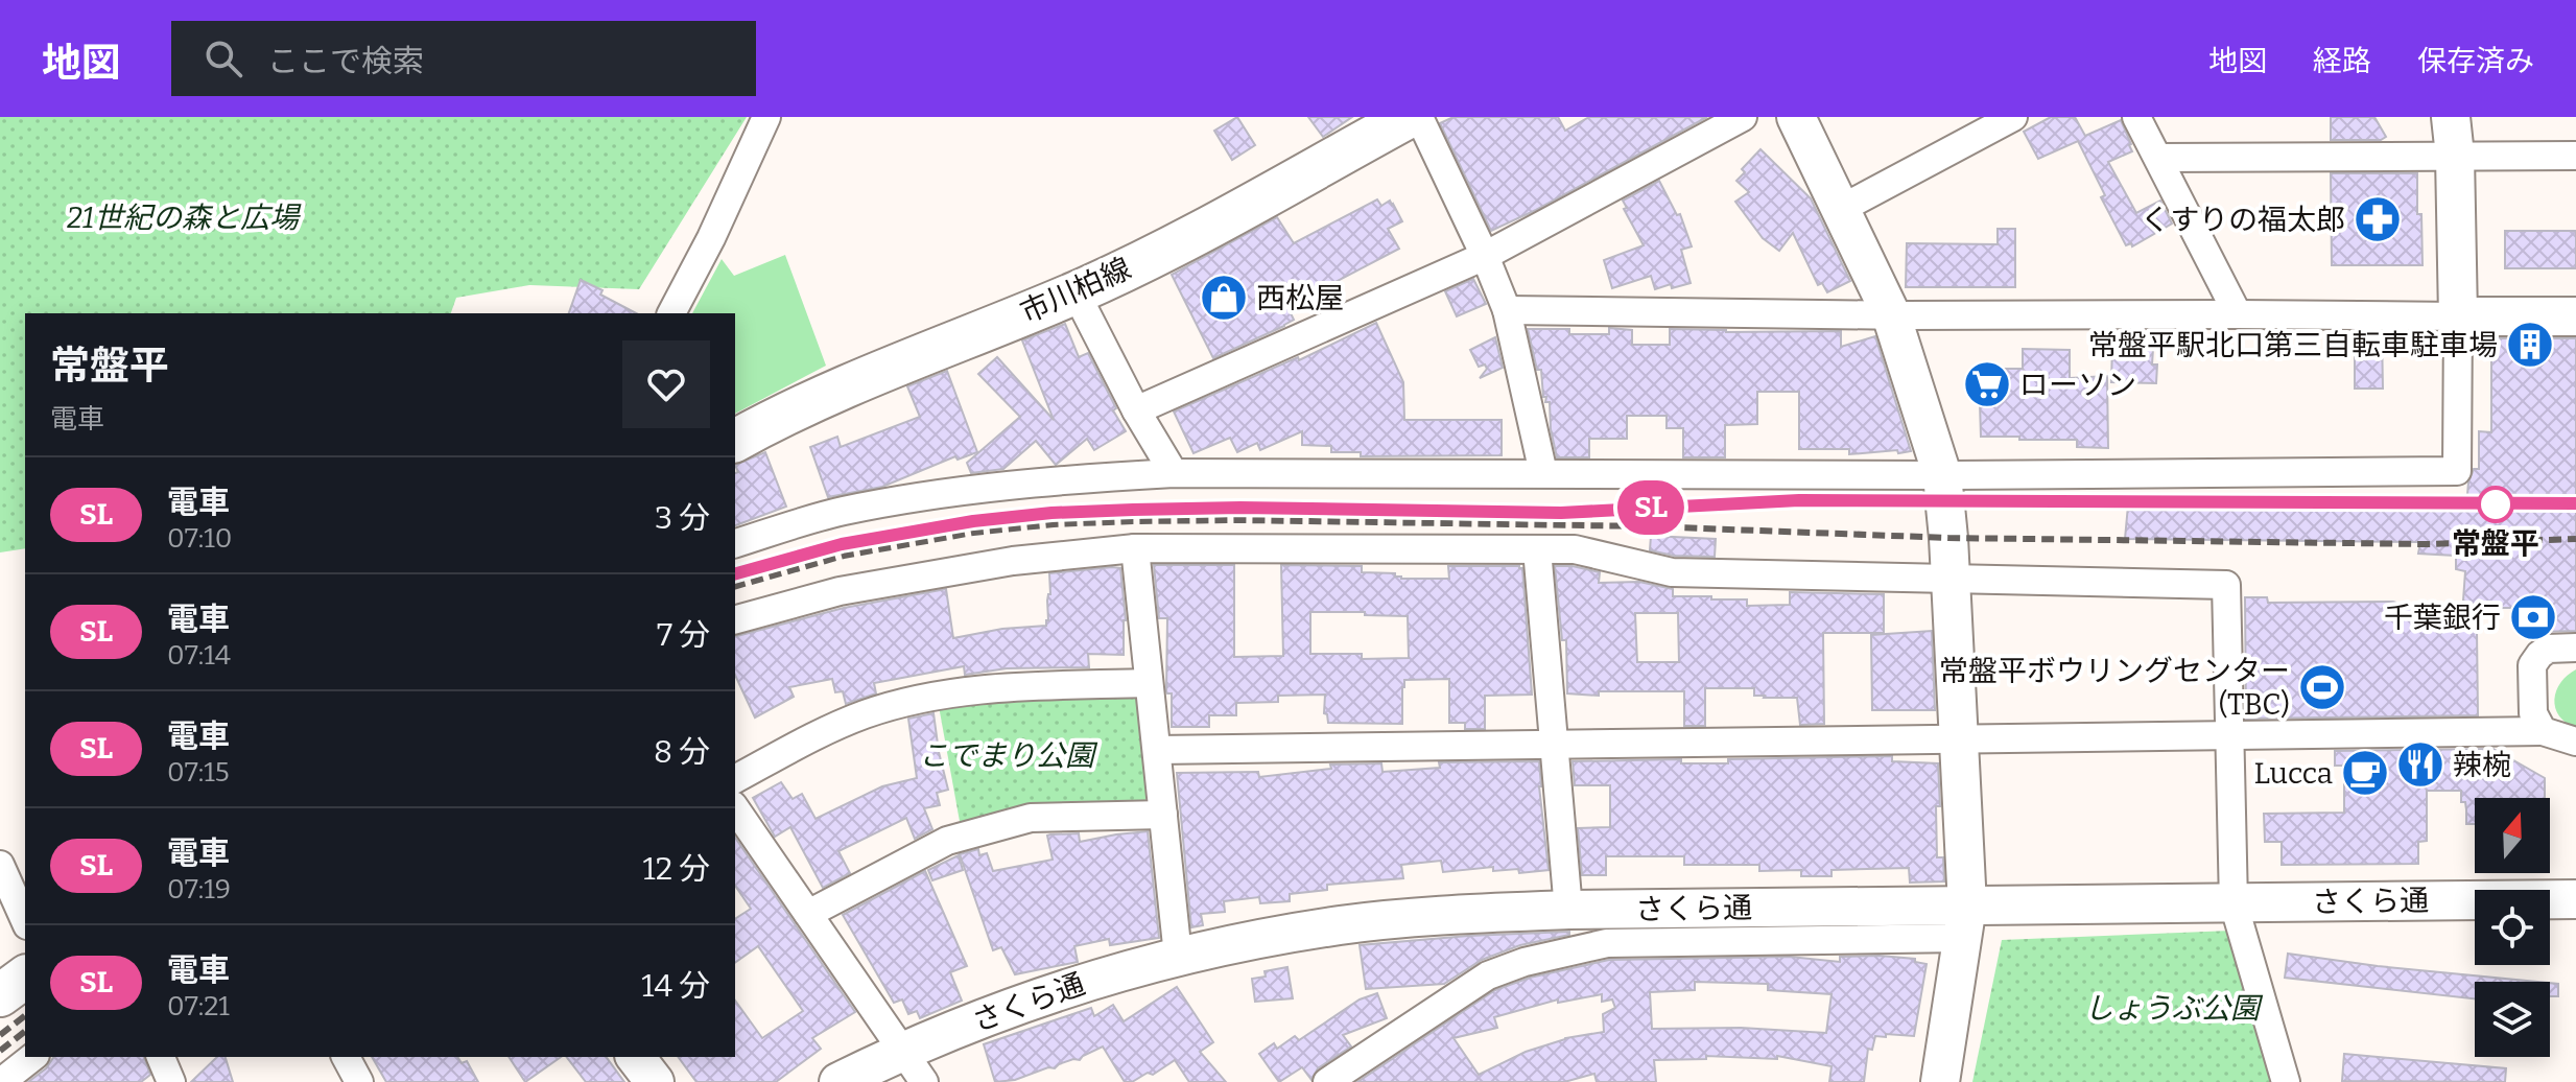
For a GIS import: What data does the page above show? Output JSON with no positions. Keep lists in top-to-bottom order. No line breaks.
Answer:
{"streets":{"main road":["市川柏線"],"street":["さくら通"]},"parks":["21世紀の森と広場","こでまり公園","しょうぶ公園"],"places":{"pharmacy":["くすりの福太郎"],"shop":["西松屋"],"building":["常盤平駅北口第三自転車駐車場"],"supermarket":["ローソン"],"other":["常盤平"],"bank":["千葉銀行"],"sports":["常盤平ボウリングセンター (TBC)"],"restaurant":["辣椀"],"cafe":["Lucca"]},"north":"top","page":{"header":"地図","search":"ここで検索","nav":["地図","経路","保存済み"],"on_map":"SL","heading":["常盤平","電車"],"list":[{"mark":"SL","name":"電車","note":"07:10","value":"3 分"},{"mark":"SL","name":"電車","note":"07:14","value":"7 分"},{"mark":"SL","name":"電車","note":"07:15","value":"8 分"},{"mark":"SL","name":"電車","note":"07:19","value":"12 分"},{"mark":"SL","name":"電車","note":"07:21","value":"14 分"}]}}
